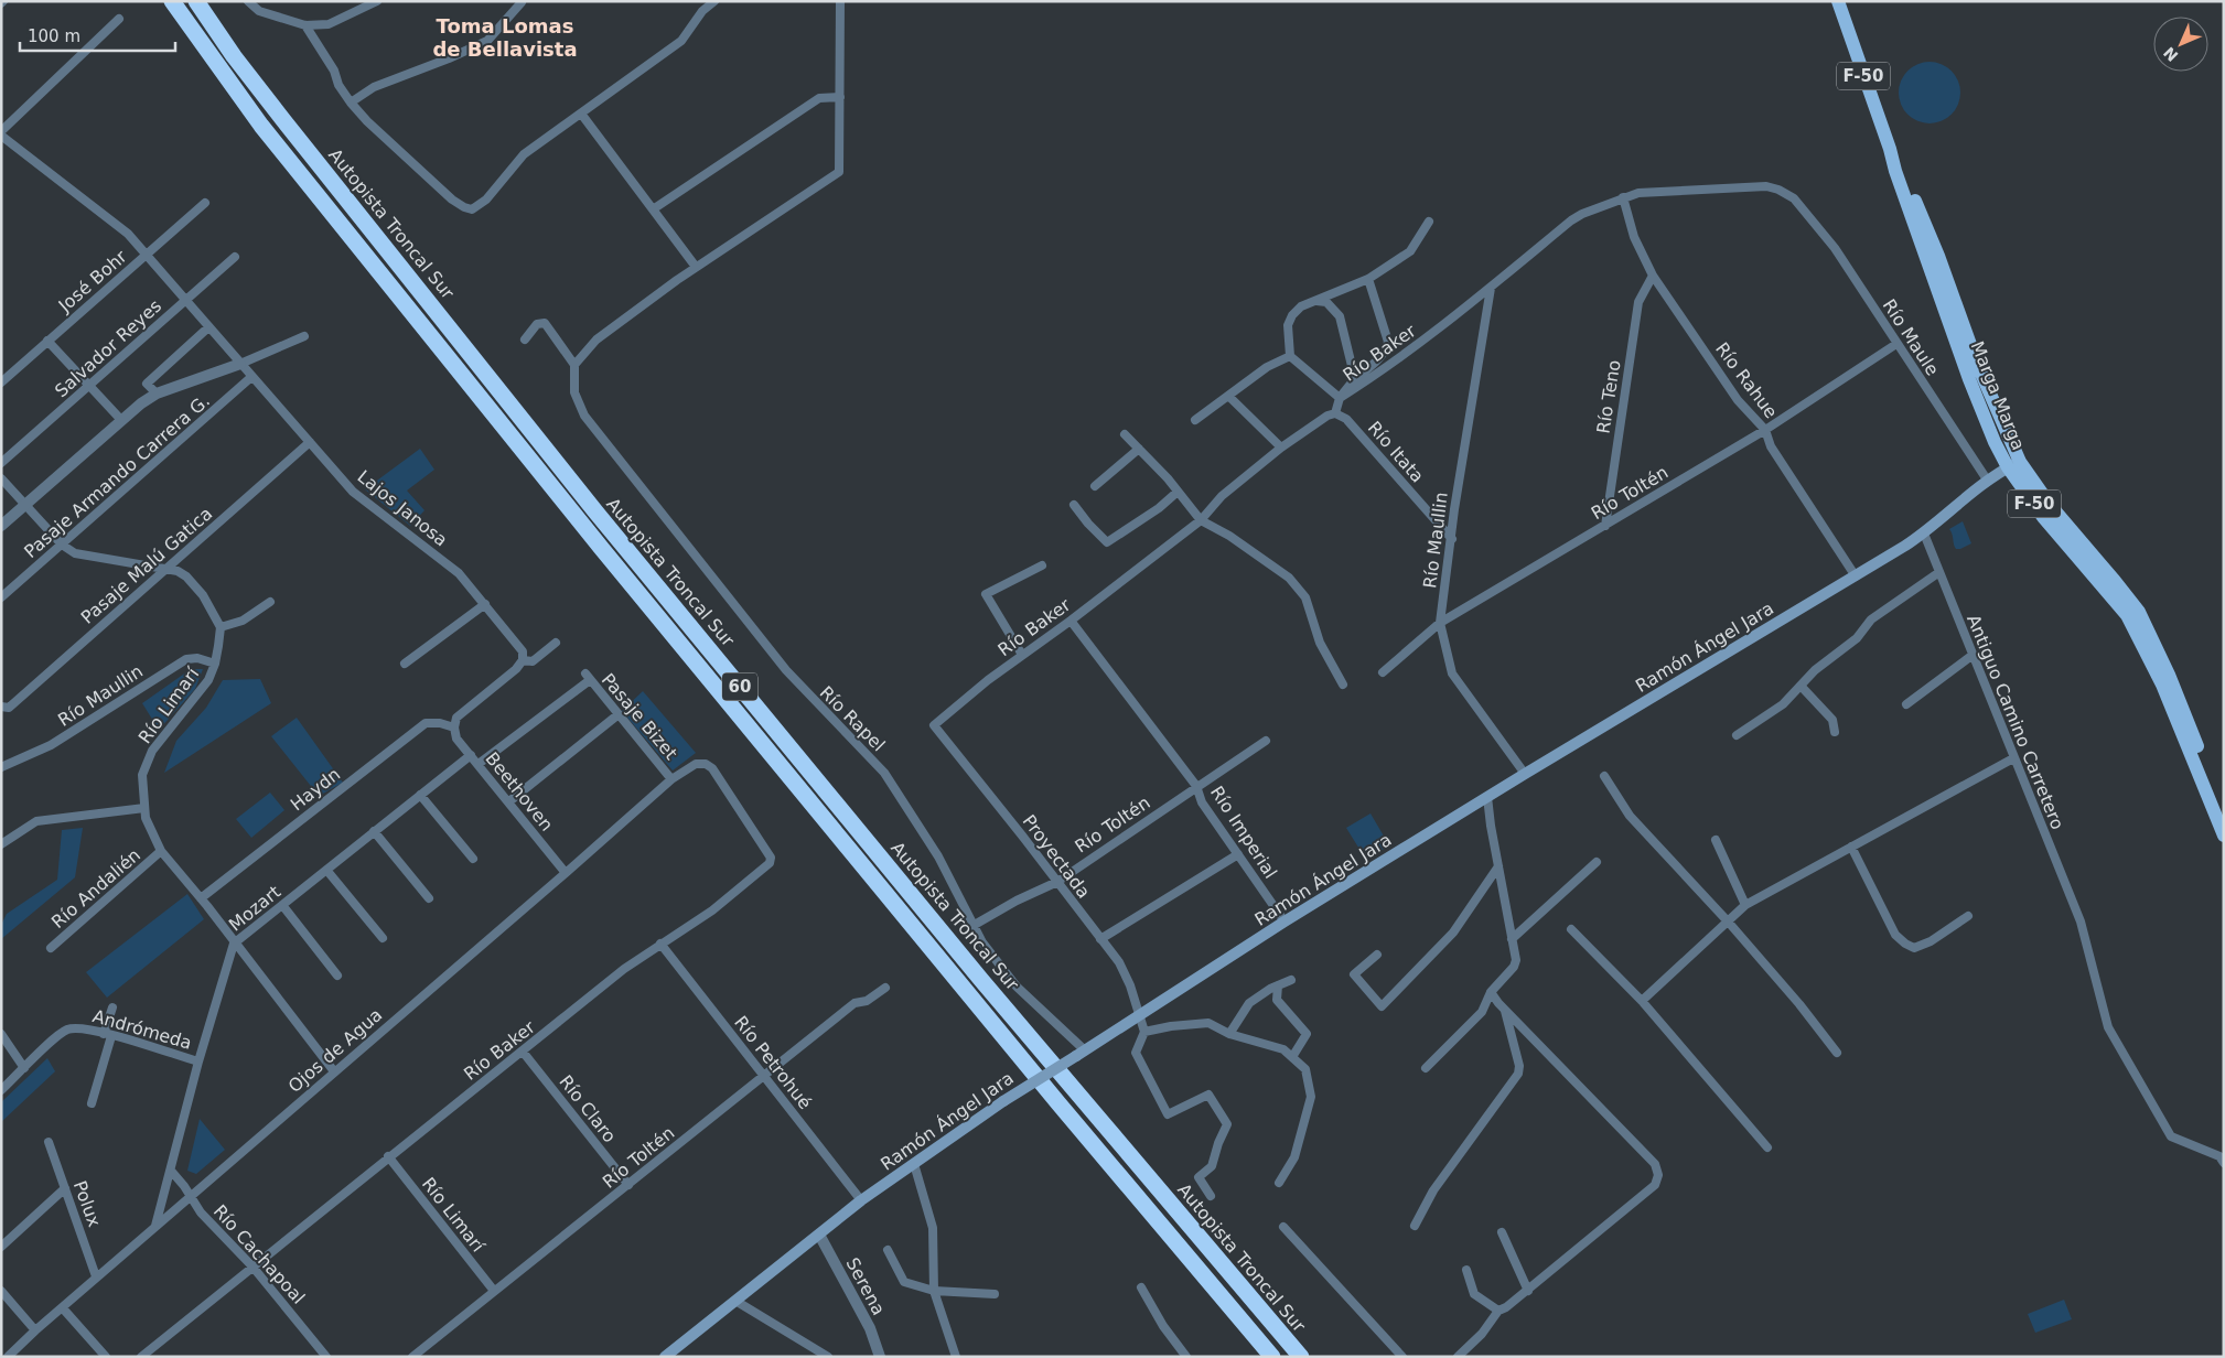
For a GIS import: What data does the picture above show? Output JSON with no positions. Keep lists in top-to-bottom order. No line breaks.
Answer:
{"streets":{"highway":["Autopista Troncal Sur","60"],"main road":["F-50","Marga Marga","Ramón Ángel Jara"],"street":["José Bohr","Río Maule","Salvador Reyes","Río Baker","Río Rahue","Río Teno","Río Itata","Pasaje Armando Carrera G.","Río Toltén","Lajos Janosa","Río Maullin","Pasaje Malú Gatica","Río Limarí","Pasaje Bizet","Río Rapel","Antiguo Camino Carretero","Haydn","Beethoven","Río Imperial","Proyectada","Río Andalién","Mozart","Andrómeda","Ojos de Agua","Río Petrohué","Río Claro","Polux","Río Cachapoal","Serena"]},"crossings":[["José Bohr","Lajos Janosa"],["Río Maule","Río Baker"],["Río Maule","Río Toltén"],["Río Maule","Ramón Ángel Jara"],["Salvador Reyes","Lajos Janosa"],["Río Baker","Río Rahue"],["Río Baker","Río Itata"],["Río Baker","Río Maullin"],["Río Baker","Río Limarí"],["Río Baker","Proyectada"],["Río Baker","Ojos de Agua"],["Río Baker","Río Petrohué"],["Río Baker","Río Claro"],["Río Baker","Río Cachapoal"],["Río Rahue","Río Teno"],["Río Rahue","Río Toltén"],["Río Rahue","Ramón Ángel Jara"],["Marga Marga","Ramón Ángel Jara"],["Río Teno","Río Toltén"],["Río Itata","Río Maullin"],["Pasaje Armando Carrera G.","Lajos Janosa"],["Río Toltén","Río Maullin"],["Río Toltén","Río Limarí"],["Río Toltén","Río Rapel"],["Río Toltén","Río Imperial"],["Río Toltén","Proyectada"],["Río Toltén","Río Petrohué"],["Río Toltén","Río Claro"],["Lajos Janosa","Pasaje Malú Gatica"],["Río Maullin","Ramón Ángel Jara"],["Río Maullin","Río Limarí"],["Ramón Ángel Jara","Río Rapel"],["Ramón Ángel Jara","Antiguo Camino Carretero"],["Ramón Ángel Jara","Río Imperial"],["Ramón Ángel Jara","Proyectada"],["Ramón Ángel Jara","Río Petrohué"],["Ramón Ángel Jara","Serena"],["Río Limarí","Haydn"],["Río Limarí","Río Andalién"],["Río Limarí","Mozart"],["Río Limarí","Ojos de Agua"],["Pasaje Bizet","Beethoven"],["Pasaje Bizet","Ojos de Agua"],["Haydn","Beethoven"],["Beethoven","Mozart"],["Beethoven","Ojos de Agua"],["Mozart","Andrómeda"],["Mozart","Ojos de Agua"],["Mozart","Río Cachapoal"],["Ojos de Agua","Polux"],["Ojos de Agua","Río Cachapoal"]],"districts":["Toma Lomas de Bellavista"],"scale_bar":"100 m","north":"bottom left"}
